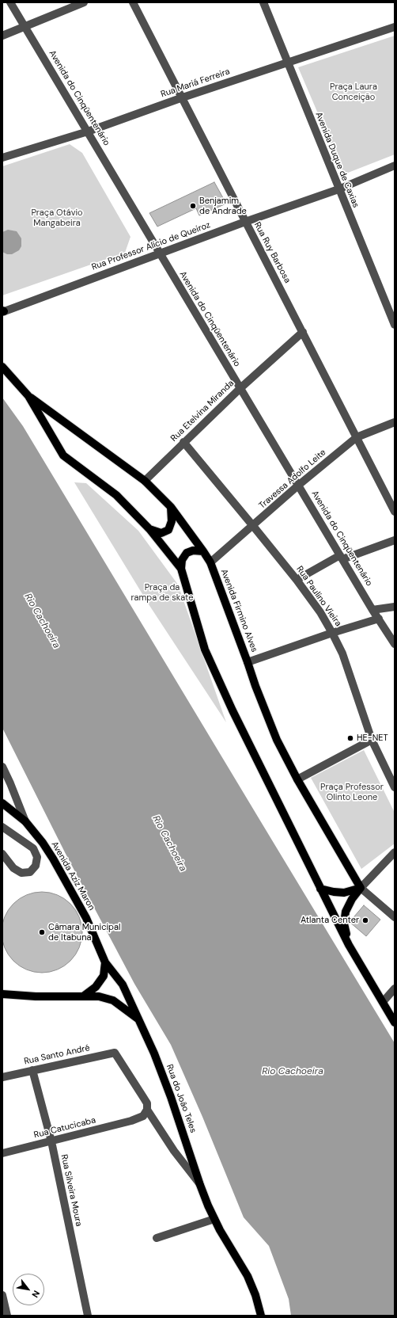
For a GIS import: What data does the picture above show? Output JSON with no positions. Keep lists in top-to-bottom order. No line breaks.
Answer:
{"streets":{"main road":["Avenida Firmino Alves","Avenida Aziz Maron","Rua do João Teles"],"street":["Rua Mariá Ferreira","Avenida do Cinqüentenário","Avenida Duque de Caxias","Rua Professor Alício de Queiroz","Rua Ruy Barbosa","Rua Etelvina Miranda","Travessa Adolfo Leite","Rua Paulino Vieira","Rua Santo André","Rua Catucicaba","Rua Silveira Moura"]},"crossings":[["Rua Mariá Ferreira","Avenida do Cinqüentenário"],["Rua Mariá Ferreira","Avenida Duque de Caxias"],["Rua Mariá Ferreira","Rua Ruy Barbosa"],["Avenida do Cinqüentenário","Rua Professor Alício de Queiroz"],["Avenida do Cinqüentenário","Rua Etelvina Miranda"],["Avenida do Cinqüentenário","Travessa Adolfo Leite"],["Avenida Duque de Caxias","Rua Professor Alício de Queiroz"],["Rua Professor Alício de Queiroz","Rua Ruy Barbosa"],["Rua Ruy Barbosa","Rua Etelvina Miranda"],["Rua Ruy Barbosa","Travessa Adolfo Leite"],["Rua Etelvina Miranda","Rua Paulino Vieira"],["Rua Etelvina Miranda","Avenida Firmino Alves"],["Travessa Adolfo Leite","Rua Paulino Vieira"],["Travessa Adolfo Leite","Avenida Firmino Alves"],["Avenida Aziz Maron","Rua do João Teles"],["Rua Santo André","Rua Catucicaba"],["Rua Santo André","Rua Silveira Moura"],["Rua Catucicaba","Rua Silveira Moura"]],"water":["Rio Cachoeira"],"parks":["Praça Laura Conceição","Praça Otávio Mangabeira","Praça da rampa de skate","Praça Professor Olinto Leone"],"places":["Benjamim de Andrade","HE-NET","Atlanta Center","Câmara Municipal de Itabuna"],"north":"bottom right"}
